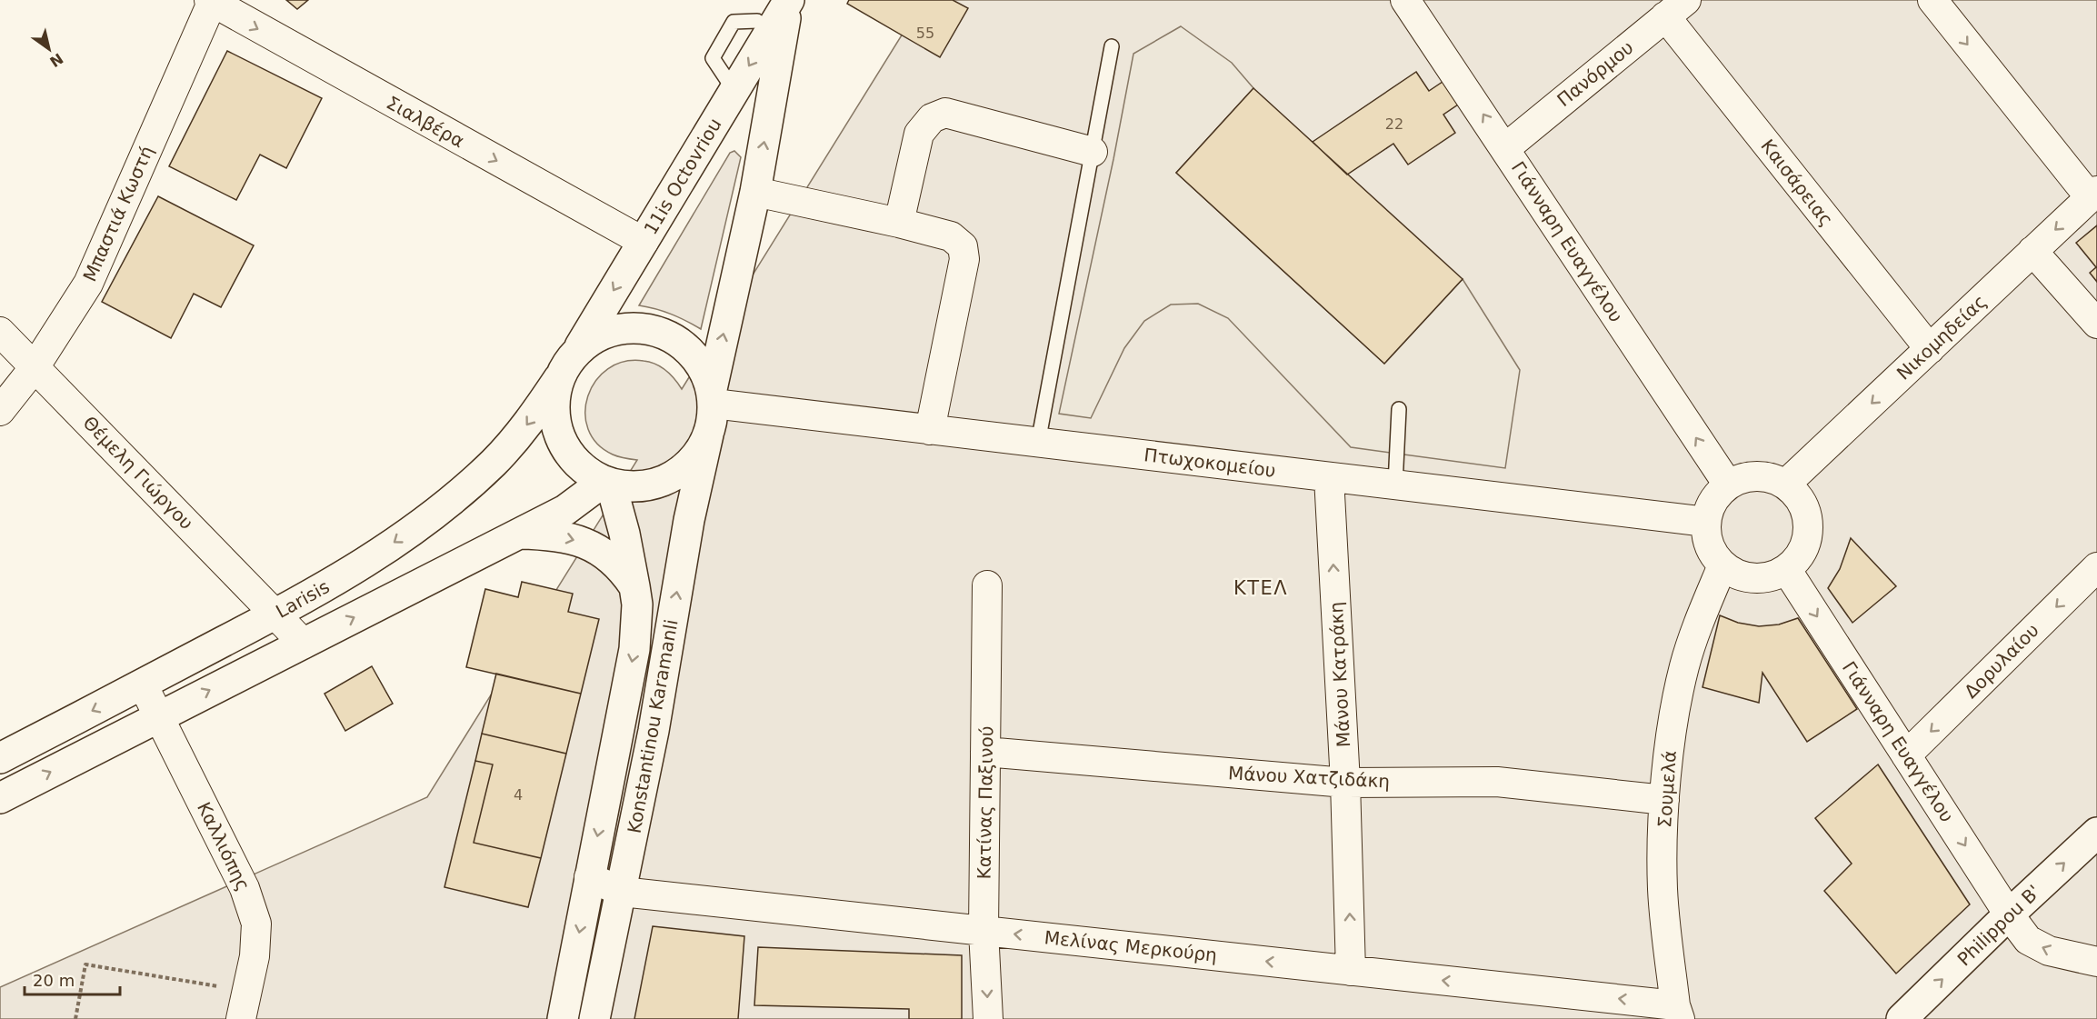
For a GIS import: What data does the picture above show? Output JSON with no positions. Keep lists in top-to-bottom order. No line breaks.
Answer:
{"streets":{"main road":["11is Octovriou","Larisis","Konstantinou Karamanli","Philippou B'"],"street":["Πανόρμου","Σιαλβέρα","Καισάρειας","Μπαστιά Κωστή","Γιάνναρη Ευαγγέλου","Νικομηδείας","Πτωχοκομείου","Θέμελη Γιώργου","Δορυλαίου","Μάνου Κατράκη","Μάνου Χατζιδάκη","Σουμελά","Κατίνας Παξινού","Καλλιόπης","Μελίνας Μερκούρη"]},"crossings":[["Πανόρμου","Καισάρειας"],["Πανόρμου","Γιάνναρη Ευαγγέλου"],["Σιαλβέρα","11is Octovriou"],["Σιαλβέρα","Μπαστιά Κωστή"],["11is Octovriou","Πτωχοκομείου"],["11is Octovriou","Larisis"],["11is Octovriou","Konstantinou Karamanli"],["Καισάρειας","Νικομηδείας"],["Μπαστιά Κωστή","Θέμελη Γιώργου"],["Γιάνναρη Ευαγγέλου","Νικομηδείας"],["Γιάνναρη Ευαγγέλου","Πτωχοκομείου"],["Γιάνναρη Ευαγγέλου","Δορυλαίου"],["Γιάνναρη Ευαγγέλου","Σουμελά"],["Γιάνναρη Ευαγγέλου","Philippou B'"],["Νικομηδείας","Πτωχοκομείου"],["Νικομηδείας","Σουμελά"],["Πτωχοκομείου","Larisis"],["Πτωχοκομείου","Μάνου Κατράκη"],["Πτωχοκομείου","Konstantinou Karamanli"],["Πτωχοκομείου","Σουμελά"],["Θέμελη Γιώργου","Larisis"],["Larisis","Konstantinou Karamanli"],["Larisis","Καλλιόπης"],["Μάνου Κατράκη","Μάνου Χατζιδάκη"],["Μάνου Κατράκη","Μελίνας Μερκούρη"],["Konstantinou Karamanli","Μελίνας Μερκούρη"],["Μάνου Χατζιδάκη","Σουμελά"],["Μάνου Χατζιδάκη","Κατίνας Παξινού"],["Σουμελά","Μελίνας Μερκούρη"],["Κατίνας Παξινού","Μελίνας Μερκούρη"]],"one_way":["Σιαλβέρα","Νικομηδείας","Δορυλαίου","Μάνου Κατράκη","Philippou B'","Μελίνας Μερκούρη"],"districts":["ΚΤΕΛ"],"house_numbers":["55","22","4"],"scale_bar":"20 m","north":"bottom right"}
